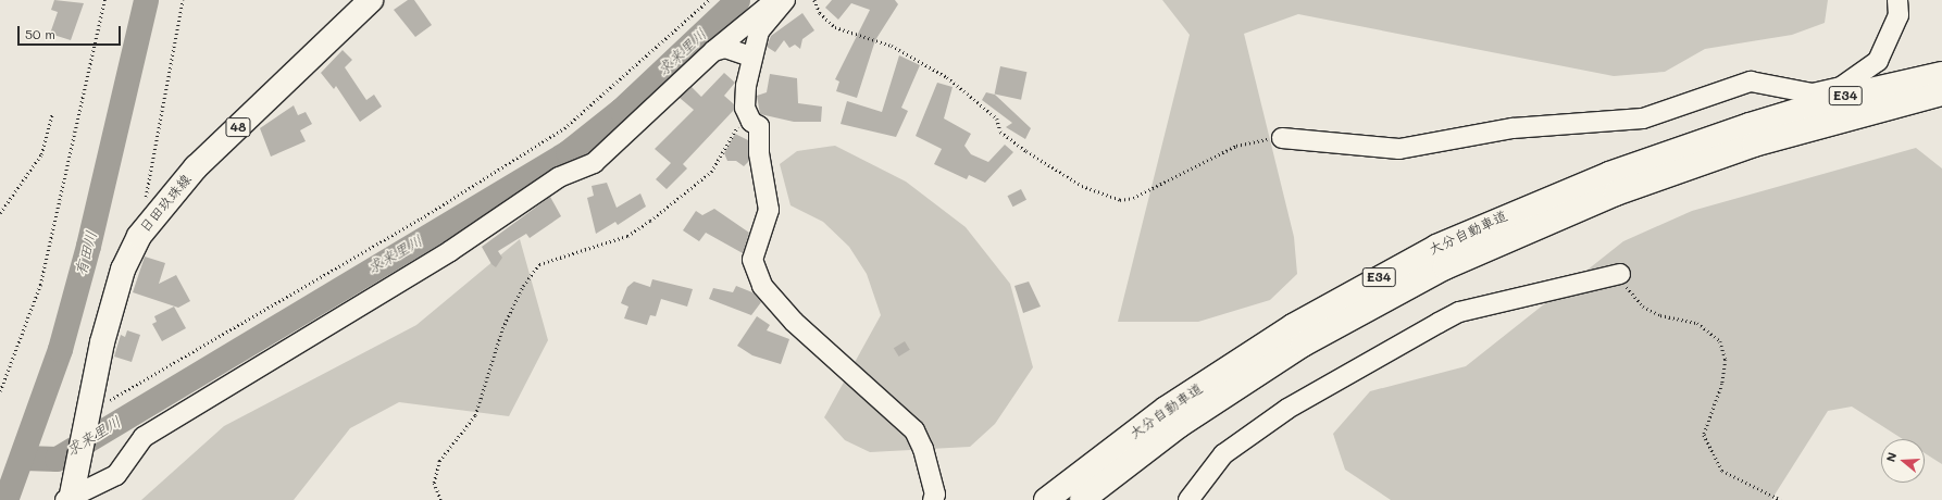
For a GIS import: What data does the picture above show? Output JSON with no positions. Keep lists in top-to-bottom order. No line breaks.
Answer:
{"streets":{"main road":["E34","48","日田玖珠線","大分自動車道"]},"water":["求来里川","有田川"],"scale_bar":"50 m","north":"left"}
